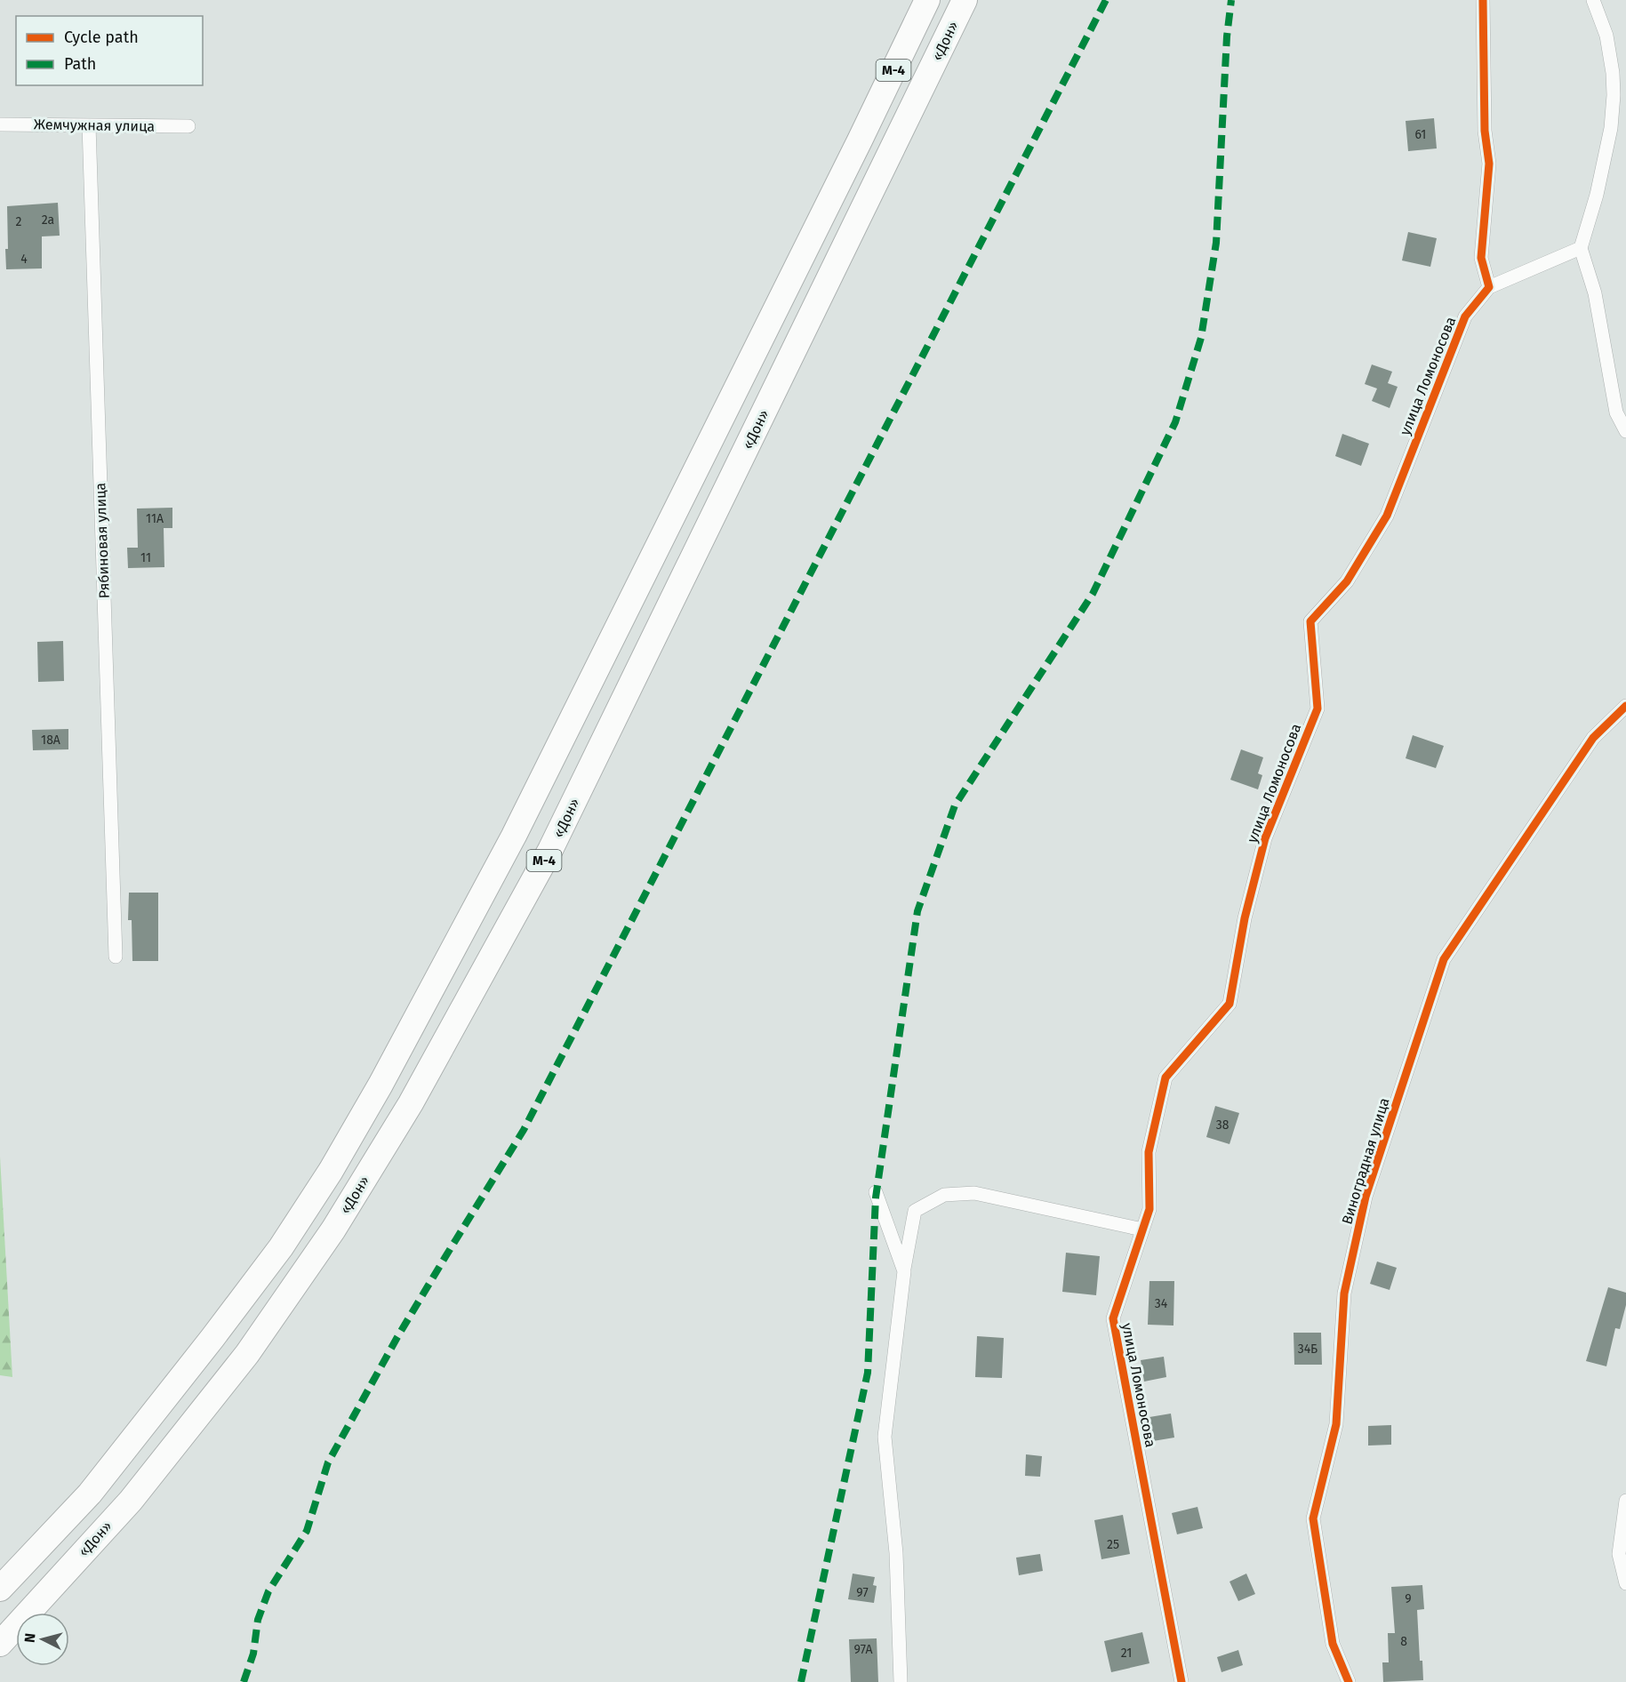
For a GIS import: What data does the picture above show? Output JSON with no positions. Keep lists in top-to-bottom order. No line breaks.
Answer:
{"streets":{"highway":["«Дон»","М-4"],"street":["Жемчужная улица","улица Ломоносова","Рябиновая улица","Виноградная улица"]},"crossings":[["Жемчужная улица","Рябиновая улица"]],"house_numbers":["61","2а","2","4","11А","11","18A","38","34","34Б","25","97","9","8","97А","21"],"legend":["Cycle path","Path"],"north":"left"}
